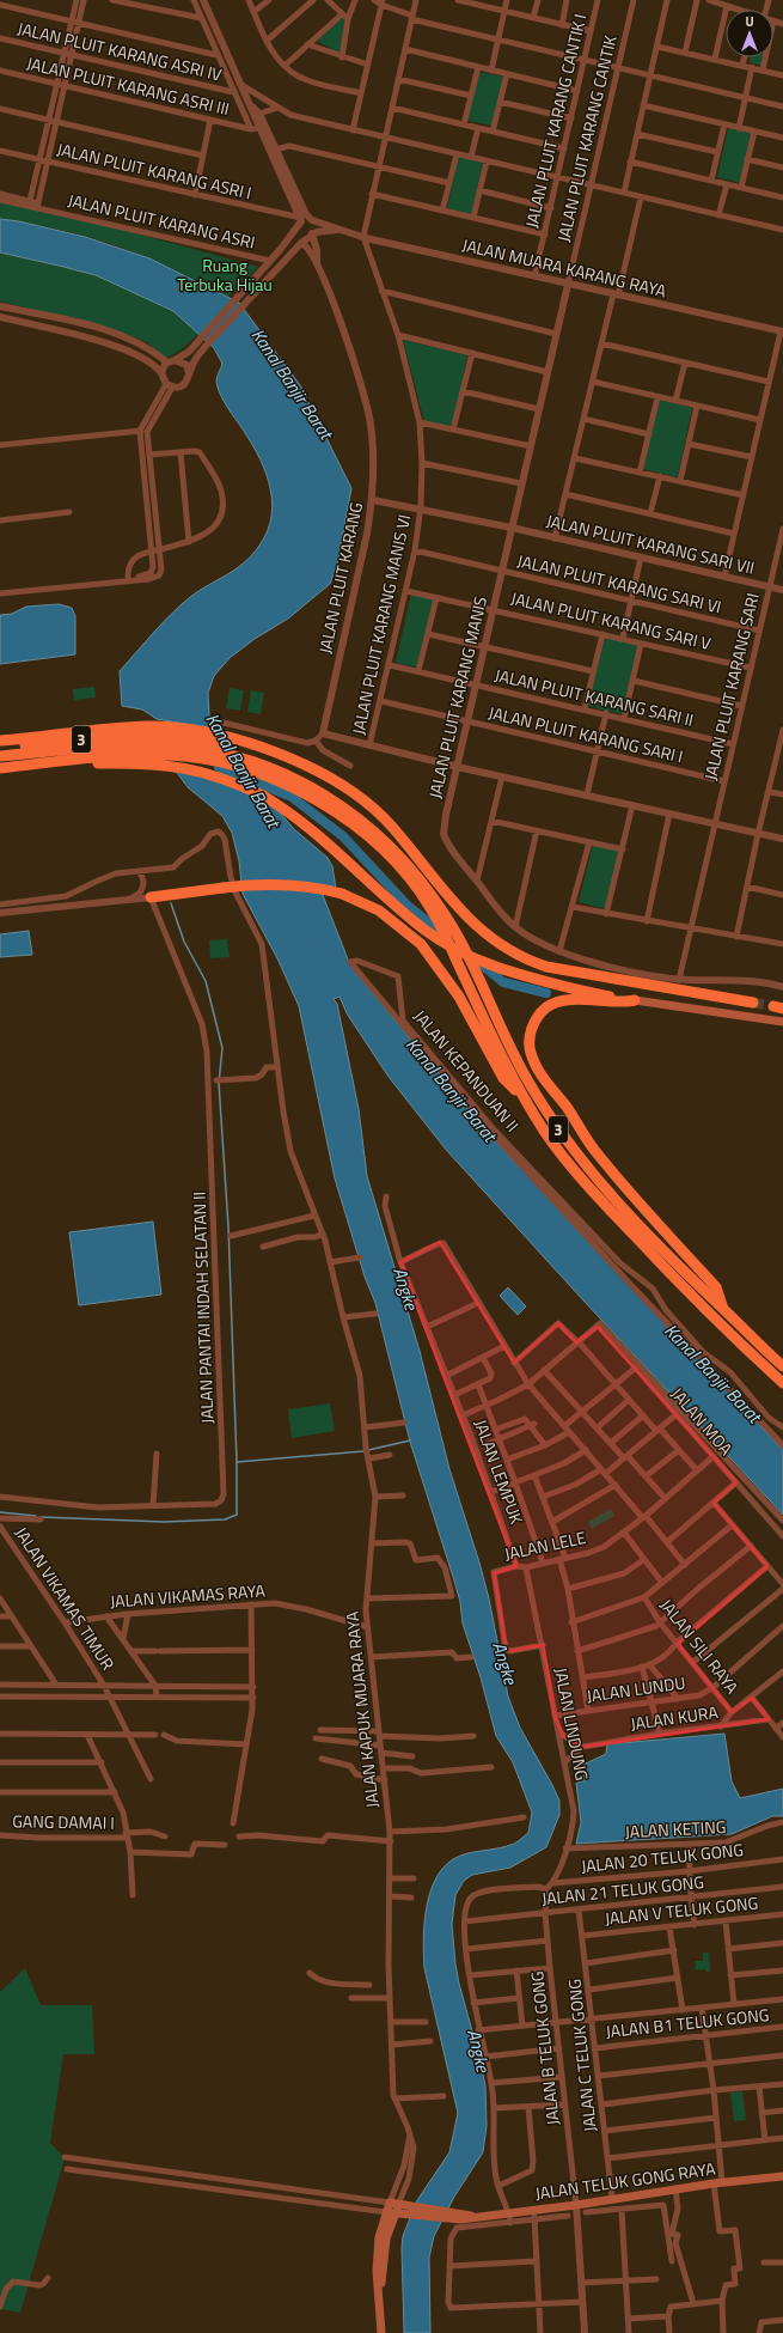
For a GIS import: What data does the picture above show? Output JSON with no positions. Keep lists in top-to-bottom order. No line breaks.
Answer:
{"streets":{"highway":["3"],"main road":["JALAN KAPUK MUARA RAYA","JALAN TELUK GONG RAYA"],"street":["JALAN PLUIT KARANG ASRI IV","JALAN PLUIT KARANG ASRI III","JALAN PLUIT KARANG CANTIK I","JALAN PLUIT KARANG CANTIK","JALAN PLUIT KARANG ASRI I","JALAN PLUIT KARANG ASRI","JALAN MUARA KARANG RAYA","JALAN PLUIT KARANG SARI VII","JALAN PLUIT KARANG","JALAN PLUIT KARANG SARI VI","JALAN PLUIT KARANG SARI V","JALAN PLUIT KARANG MANIS VI","JALAN PLUIT KARANG SARI","JALAN PLUIT KARANG MANIS","JALAN PLUIT KARANG SARI II","JALAN PLUIT KARANG SARI I","JALAN KEPANDUAN II","JALAN PANTAI INDAH SELATAN II","JALAN MOA","JALAN LEMPUK","JALAN LELE","JALAN VIKAMAS RAYA","JALAN VIKAMAS TIMUR","JALAN SILI RAYA","JALAN LUNDU","JALAN KURA","JALAN LINDUNG","GANG DAMAI I","JALAN KETING","JALAN 20 TELUK GONG","JALAN 21 TELUK GONG","JALAN V TELUK GONG","JALAN B1 TELUK GONG","JALAN B TELUK GONG","JALAN C TELUK GONG"]},"crossings":[["JALAN PLUIT KARANG CANTIK I","JALAN MUARA KARANG RAYA"],["JALAN PLUIT KARANG CANTIK","JALAN MUARA KARANG RAYA"],["JALAN PLUIT KARANG CANTIK","JALAN PLUIT KARANG MANIS"],["JALAN MUARA KARANG RAYA","JALAN PLUIT KARANG"],["JALAN MUARA KARANG RAYA","JALAN PLUIT KARANG MANIS VI"],["JALAN MUARA KARANG RAYA","JALAN PLUIT KARANG MANIS"],["JALAN PLUIT KARANG SARI VII","JALAN PLUIT KARANG"],["JALAN PLUIT KARANG SARI VII","JALAN PLUIT KARANG MANIS VI"],["JALAN PLUIT KARANG SARI VII","JALAN PLUIT KARANG SARI"],["JALAN PLUIT KARANG SARI VII","JALAN PLUIT KARANG MANIS"],["JALAN PLUIT KARANG SARI VI","JALAN PLUIT KARANG MANIS VI"],["JALAN PLUIT KARANG SARI VI","JALAN PLUIT KARANG SARI"],["JALAN PLUIT KARANG SARI VI","JALAN PLUIT KARANG MANIS"],["JALAN PLUIT KARANG SARI V","JALAN PLUIT KARANG MANIS VI"],["JALAN PLUIT KARANG SARI V","JALAN PLUIT KARANG SARI"],["JALAN PLUIT KARANG SARI V","JALAN PLUIT KARANG MANIS"],["JALAN PLUIT KARANG MANIS VI","JALAN PLUIT KARANG SARI II"],["JALAN PLUIT KARANG MANIS VI","JALAN PLUIT KARANG SARI I"],["JALAN PLUIT KARANG SARI","JALAN PLUIT KARANG MANIS"],["JALAN PLUIT KARANG SARI","JALAN PLUIT KARANG SARI II"],["JALAN PLUIT KARANG SARI","JALAN PLUIT KARANG SARI I"],["JALAN PLUIT KARANG MANIS","JALAN PLUIT KARANG SARI II"],["JALAN PLUIT KARANG MANIS","JALAN PLUIT KARANG SARI I"],["JALAN MOA","JALAN LELE"],["JALAN LEMPUK","JALAN LELE"],["JALAN LELE","JALAN LINDUNG"],["JALAN VIKAMAS RAYA","JALAN VIKAMAS TIMUR"],["JALAN VIKAMAS RAYA","JALAN KAPUK MUARA RAYA"],["JALAN SILI RAYA","JALAN LUNDU"],["JALAN LUNDU","JALAN LINDUNG"],["JALAN KAPUK MUARA RAYA","JALAN TELUK GONG RAYA"],["JALAN KURA","JALAN LINDUNG"],["JALAN LINDUNG","JALAN KETING"],["JALAN LINDUNG","JALAN 20 TELUK GONG"],["JALAN 21 TELUK GONG","JALAN B TELUK GONG"],["JALAN 21 TELUK GONG","JALAN C TELUK GONG"],["JALAN V TELUK GONG","JALAN C TELUK GONG"],["JALAN B1 TELUK GONG","JALAN C TELUK GONG"],["JALAN B TELUK GONG","JALAN TELUK GONG RAYA"],["JALAN C TELUK GONG","JALAN TELUK GONG RAYA"]],"water":["Kanal Banjir Barat","Angke"],"parks":["Ruang Terbuka Hijau"],"north":"top"}
